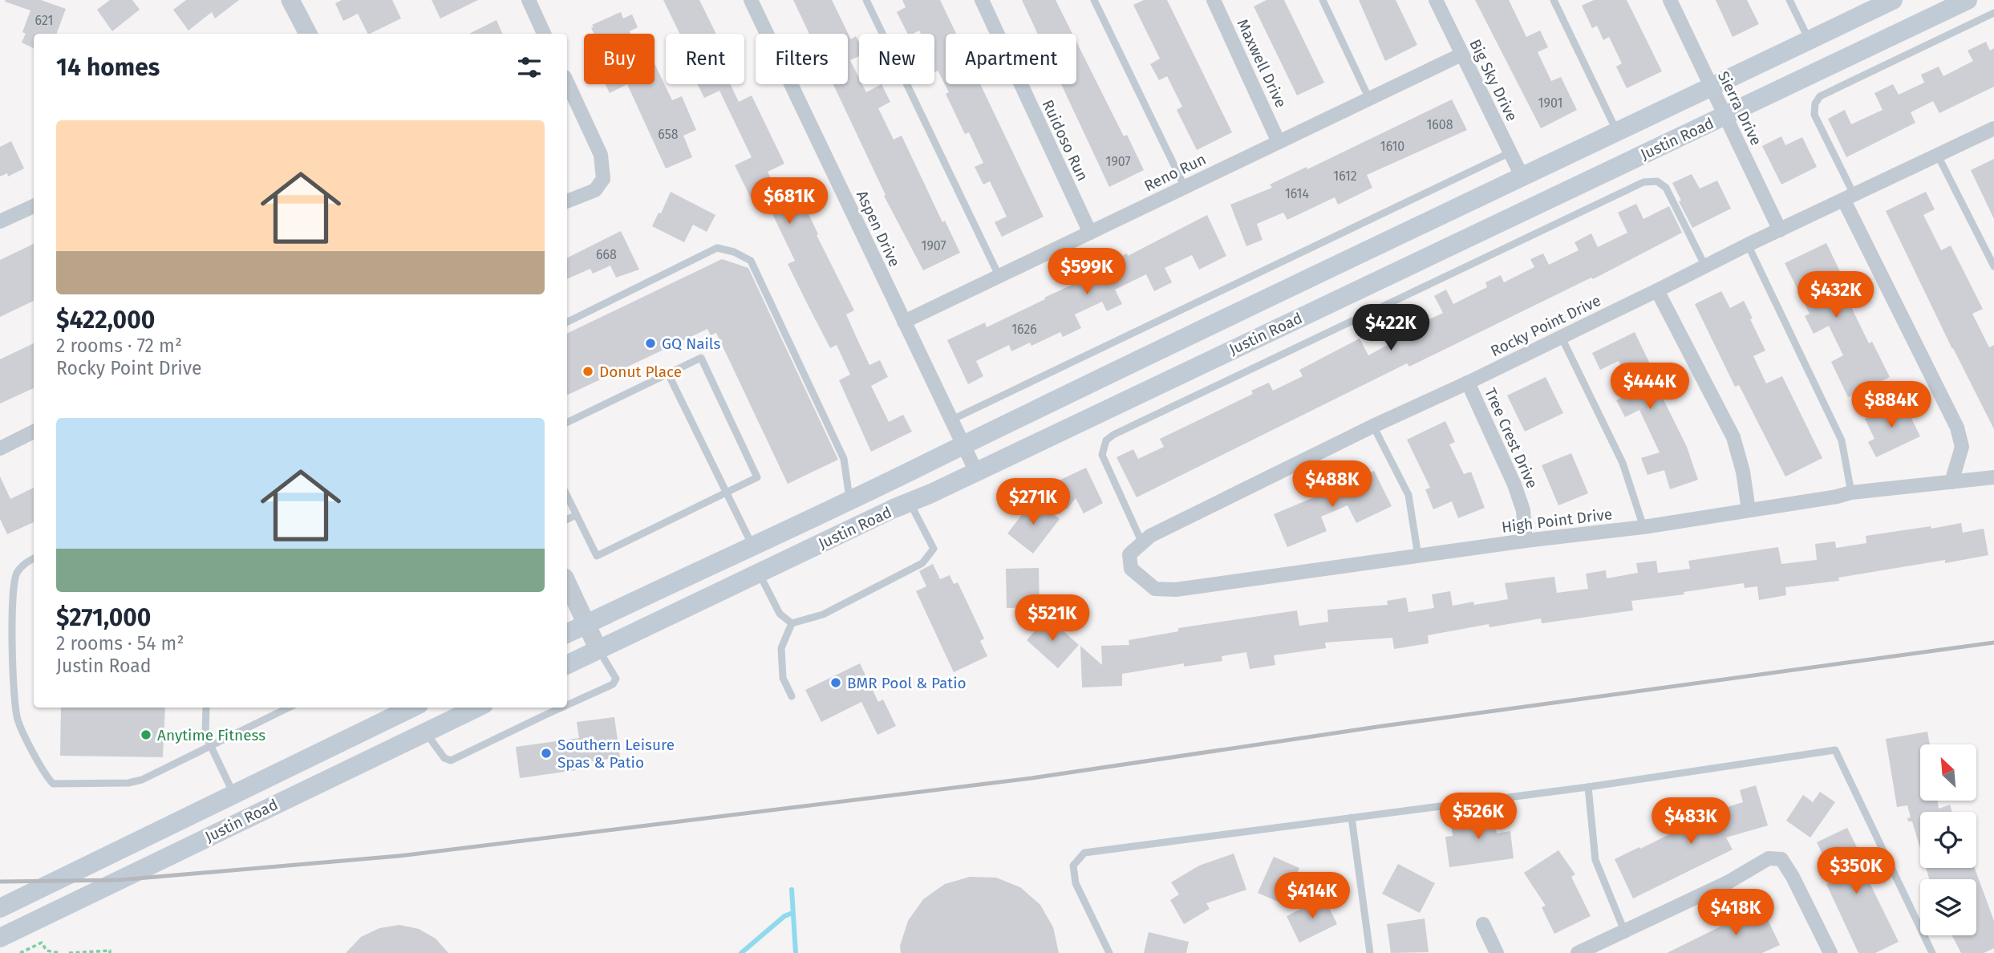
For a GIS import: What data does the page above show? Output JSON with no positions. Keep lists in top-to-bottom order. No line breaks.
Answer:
{"streets":{"main road":["Justin Road"],"street":["Maxwell Drive","Big Sky Drive","Sierra Drive","Ruidoso Run","Reno Run","Aspen Drive","Rocky Point Drive","Tree Crest Drive","High Point Drive"]},"crossings":[["Maxwell Drive","Reno Run"],["Big Sky Drive","Justin Road"],["Big Sky Drive","Reno Run"],["Sierra Drive","Justin Road"],["Sierra Drive","Rocky Point Drive"],["Justin Road","Aspen Drive"],["Ruidoso Run","Reno Run"],["Reno Run","Aspen Drive"],["Rocky Point Drive","Tree Crest Drive"],["Rocky Point Drive","High Point Drive"],["Tree Crest Drive","High Point Drive"]],"places":["GQ Nails","Donut Place","BMR Pool & Patio","Anytime Fitness","Southern Leisure Spas & Patio"],"house_numbers":["621","1901","1608","658","1610","1907","1612","1614","1907","668","1626"],"north":"top left","page":{"chip":["Buy","Rent","Filters","New","Apartment"],"heading":"14 homes","list":[{"name":"$422,000","note":"2 rooms · 72 m² · Rocky Point Drive"},{"name":"$271,000","note":"2 rooms · 54 m² · Justin Road"}],"price":["$681K","$599K","$432K","$422K","$444K","$884K","$488K","$271K","$521K","$526K","$483K","$350K","$414K","$418K"]}}
